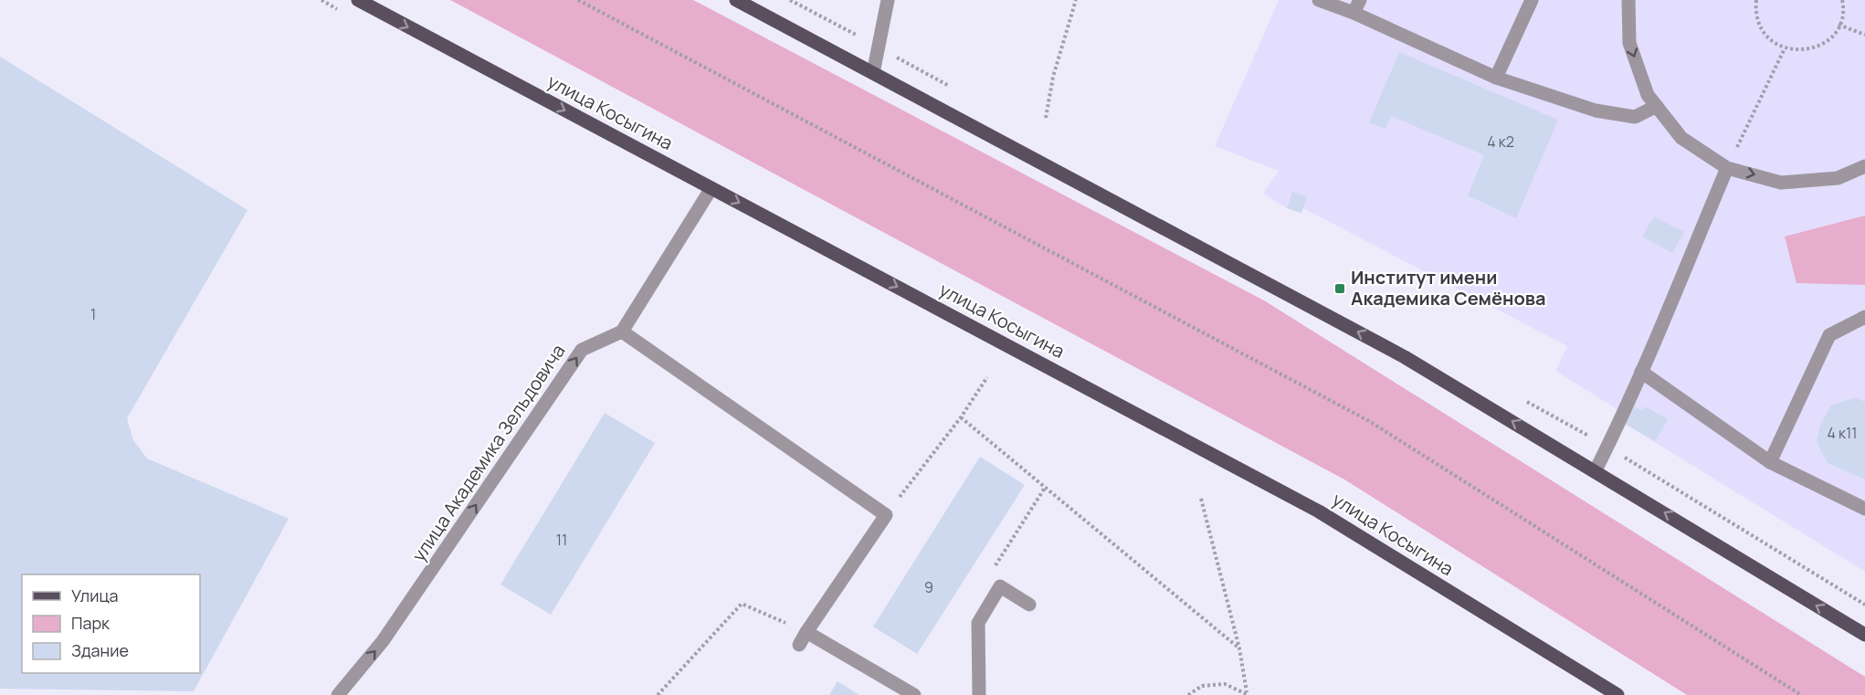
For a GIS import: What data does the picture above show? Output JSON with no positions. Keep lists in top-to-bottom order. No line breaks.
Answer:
{"streets":{"main road":["улица Косыгина"],"street":["улица Академика Зельдовича"]},"one_way":["улица Косыгина","улица Академика Зельдовича"],"places":{"transit":["Институт имени Академика Семёнова"]},"house_numbers":["4 к2","1","4 к11","11","9"],"legend":["Улица","Парк","Здание"]}
